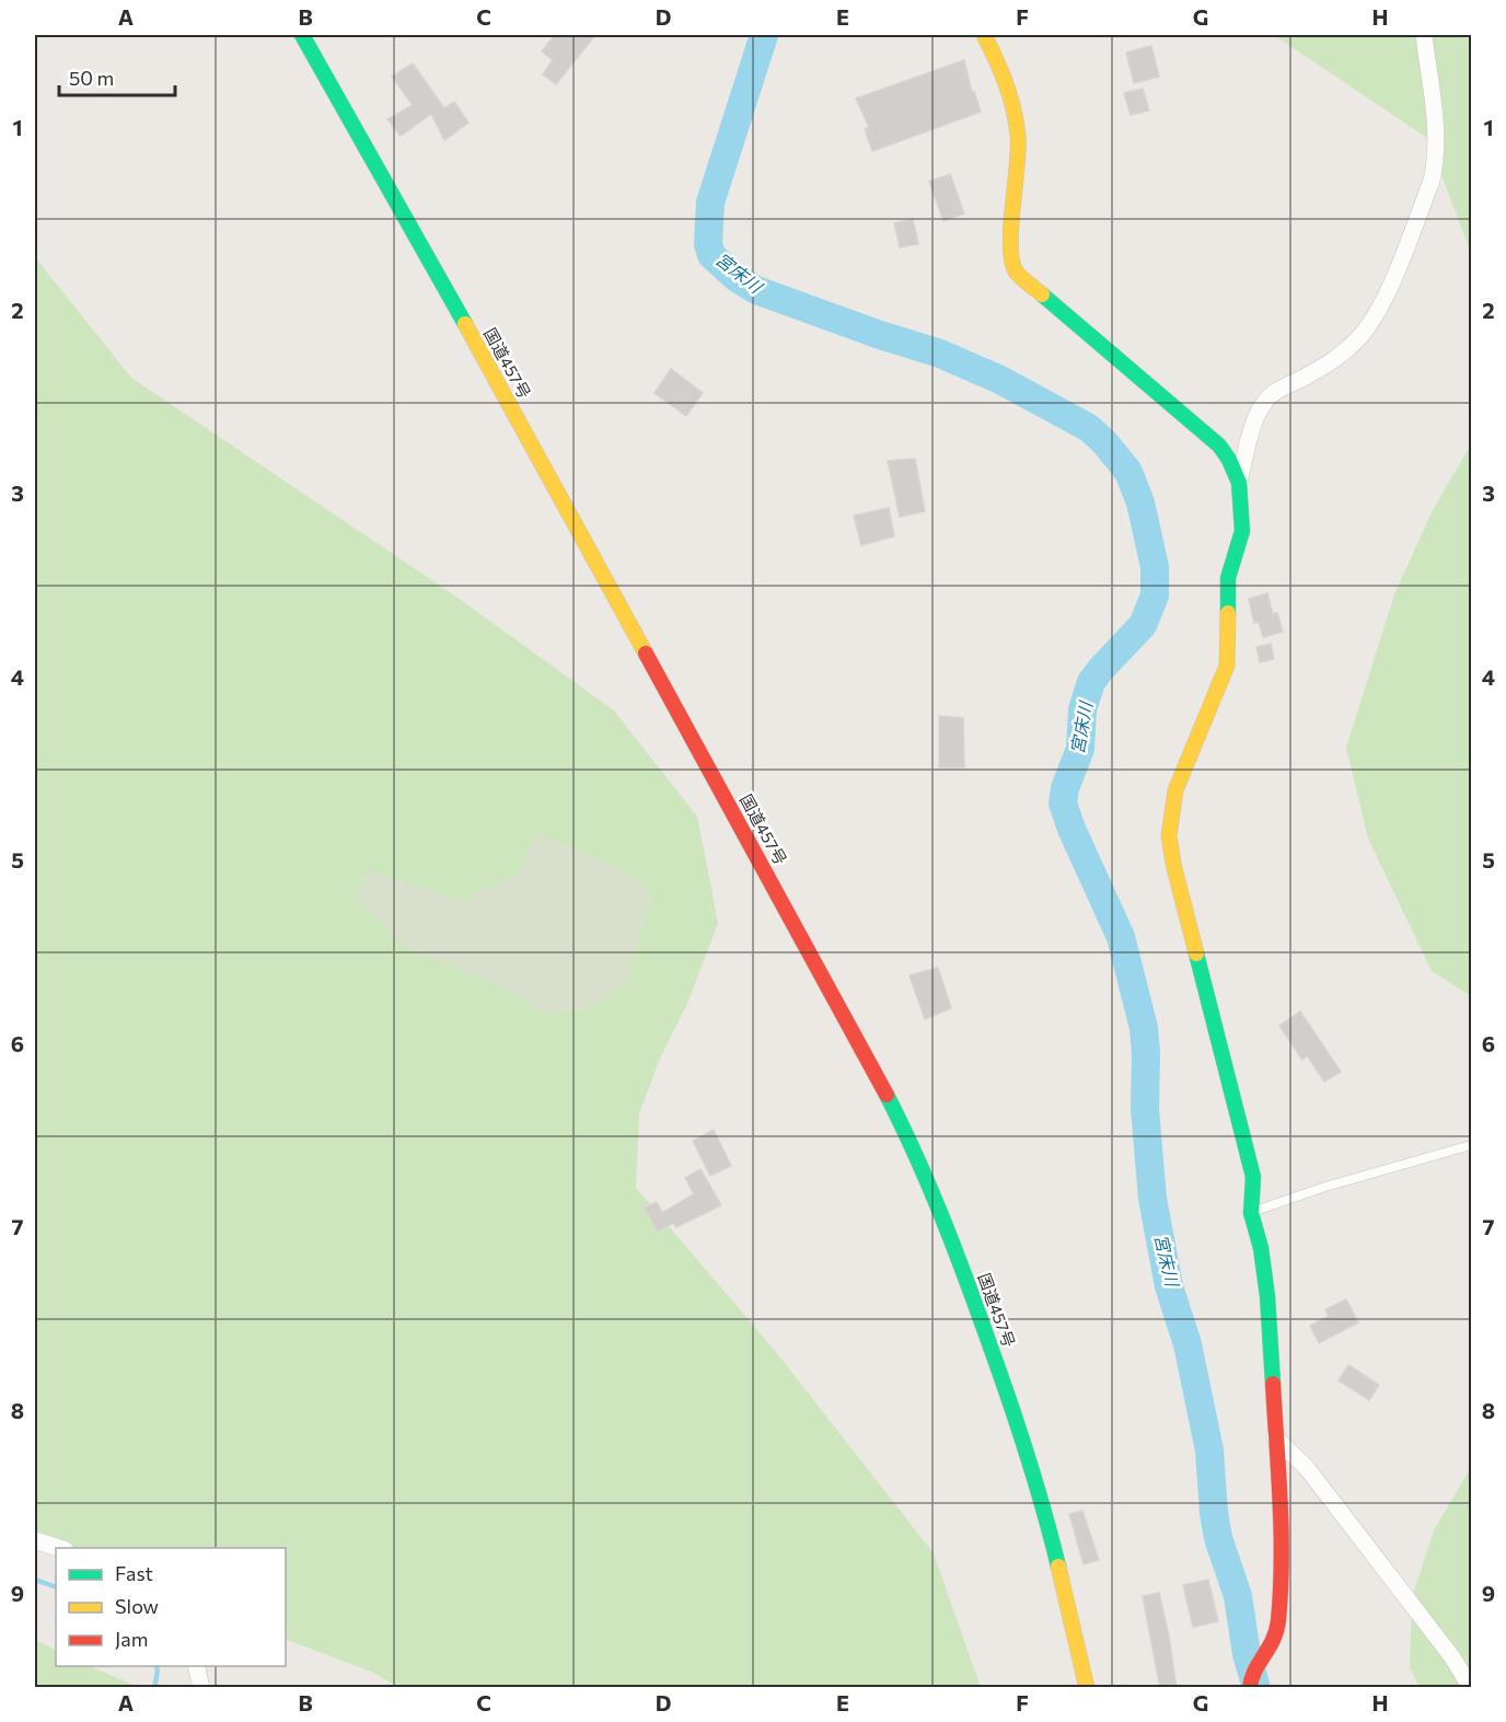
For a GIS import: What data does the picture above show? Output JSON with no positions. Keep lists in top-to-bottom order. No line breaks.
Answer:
{"streets":{"main road":["国道457号"]},"water":["宮床川"],"legend":["Fast","Slow","Jam"],"scale_bar":"50 m","grid":{"columns":["A","B","C","D","E","F","G","H"],"rows":["1","2","3","4","5","6","7","8","9"]}}
